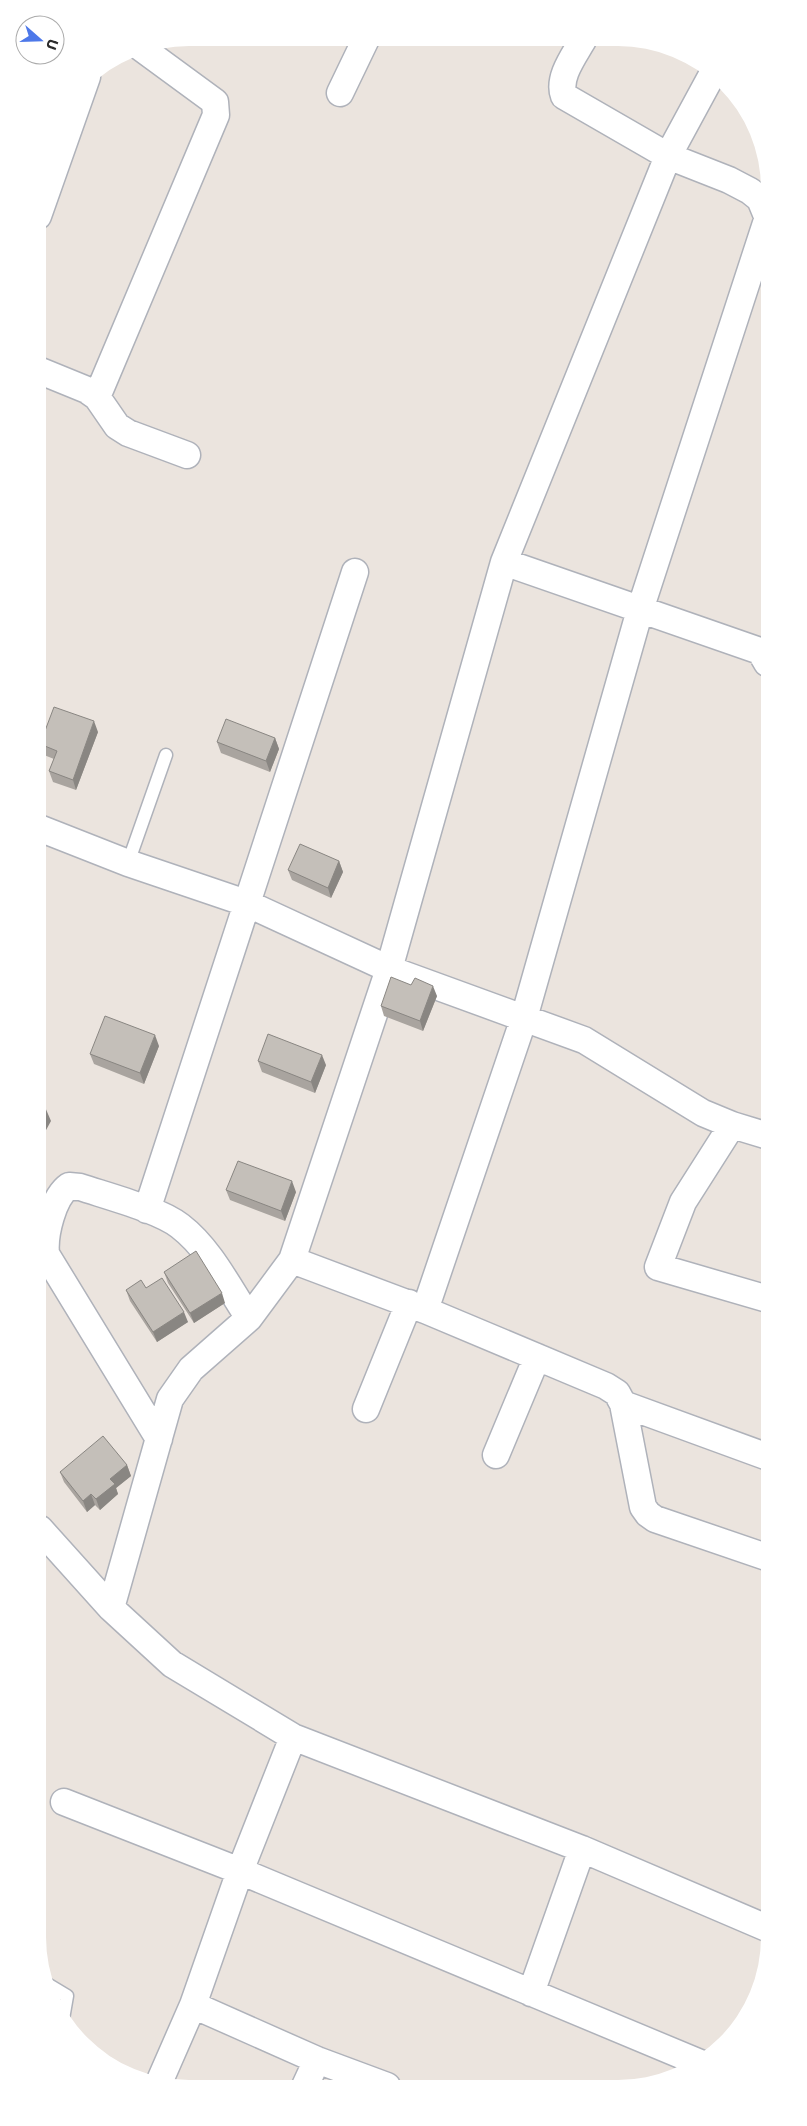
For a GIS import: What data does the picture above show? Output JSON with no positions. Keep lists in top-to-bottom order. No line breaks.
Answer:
{"north":"right"}
